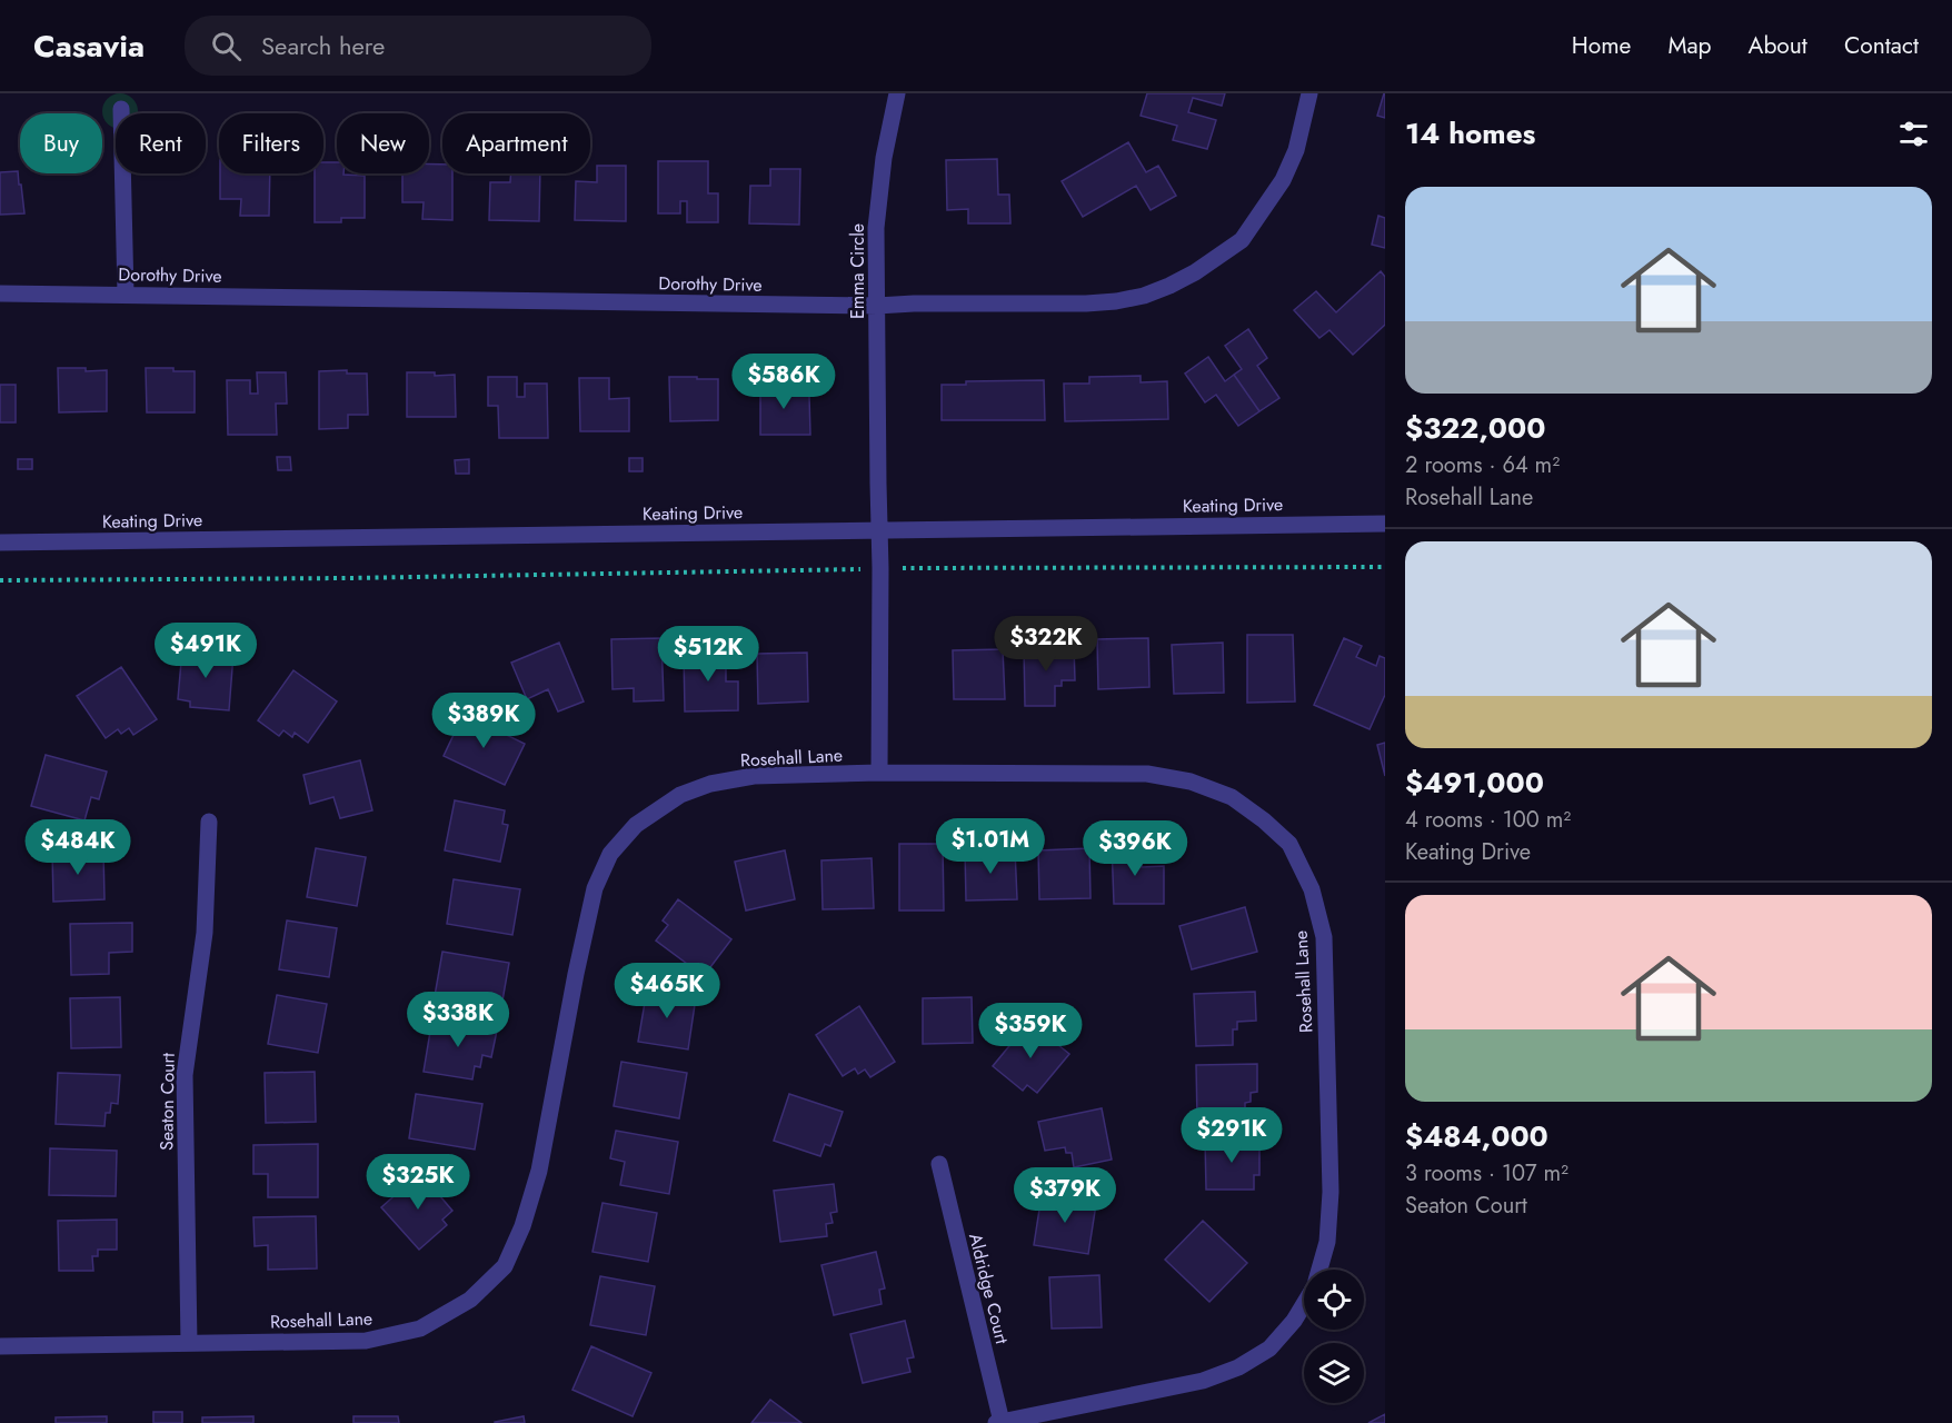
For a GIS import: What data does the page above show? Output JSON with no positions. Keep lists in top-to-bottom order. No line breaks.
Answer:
{"streets":{"street":["Emma Circle","Dorothy Drive","Keating Drive","Rosehall Lane","Seaton Court","Aldridge Court"]},"crossings":[["Emma Circle","Dorothy Drive"],["Emma Circle","Keating Drive"],["Emma Circle","Rosehall Lane"],["Rosehall Lane","Seaton Court"],["Rosehall Lane","Aldridge Court"]],"page":{"header":"Casavia","search":"Search here","nav":["Home","Map","About","Contact"],"heading":"14 homes","chip":["Buy","Rent","Filters","New","Apartment"],"list":[{"name":"$322,000","note":"2 rooms · 64 m² · Rosehall Lane"},{"name":"$491,000","note":"4 rooms · 100 m² · Keating Drive"},{"name":"$484,000","note":"3 rooms · 107 m² · Seaton Court"}],"price":["$586K","$322K","$491K","$512K","$389K","$1.01M","$484K","$396K","$465K","$338K","$359K","$291K","$325K","$379K"]}}
